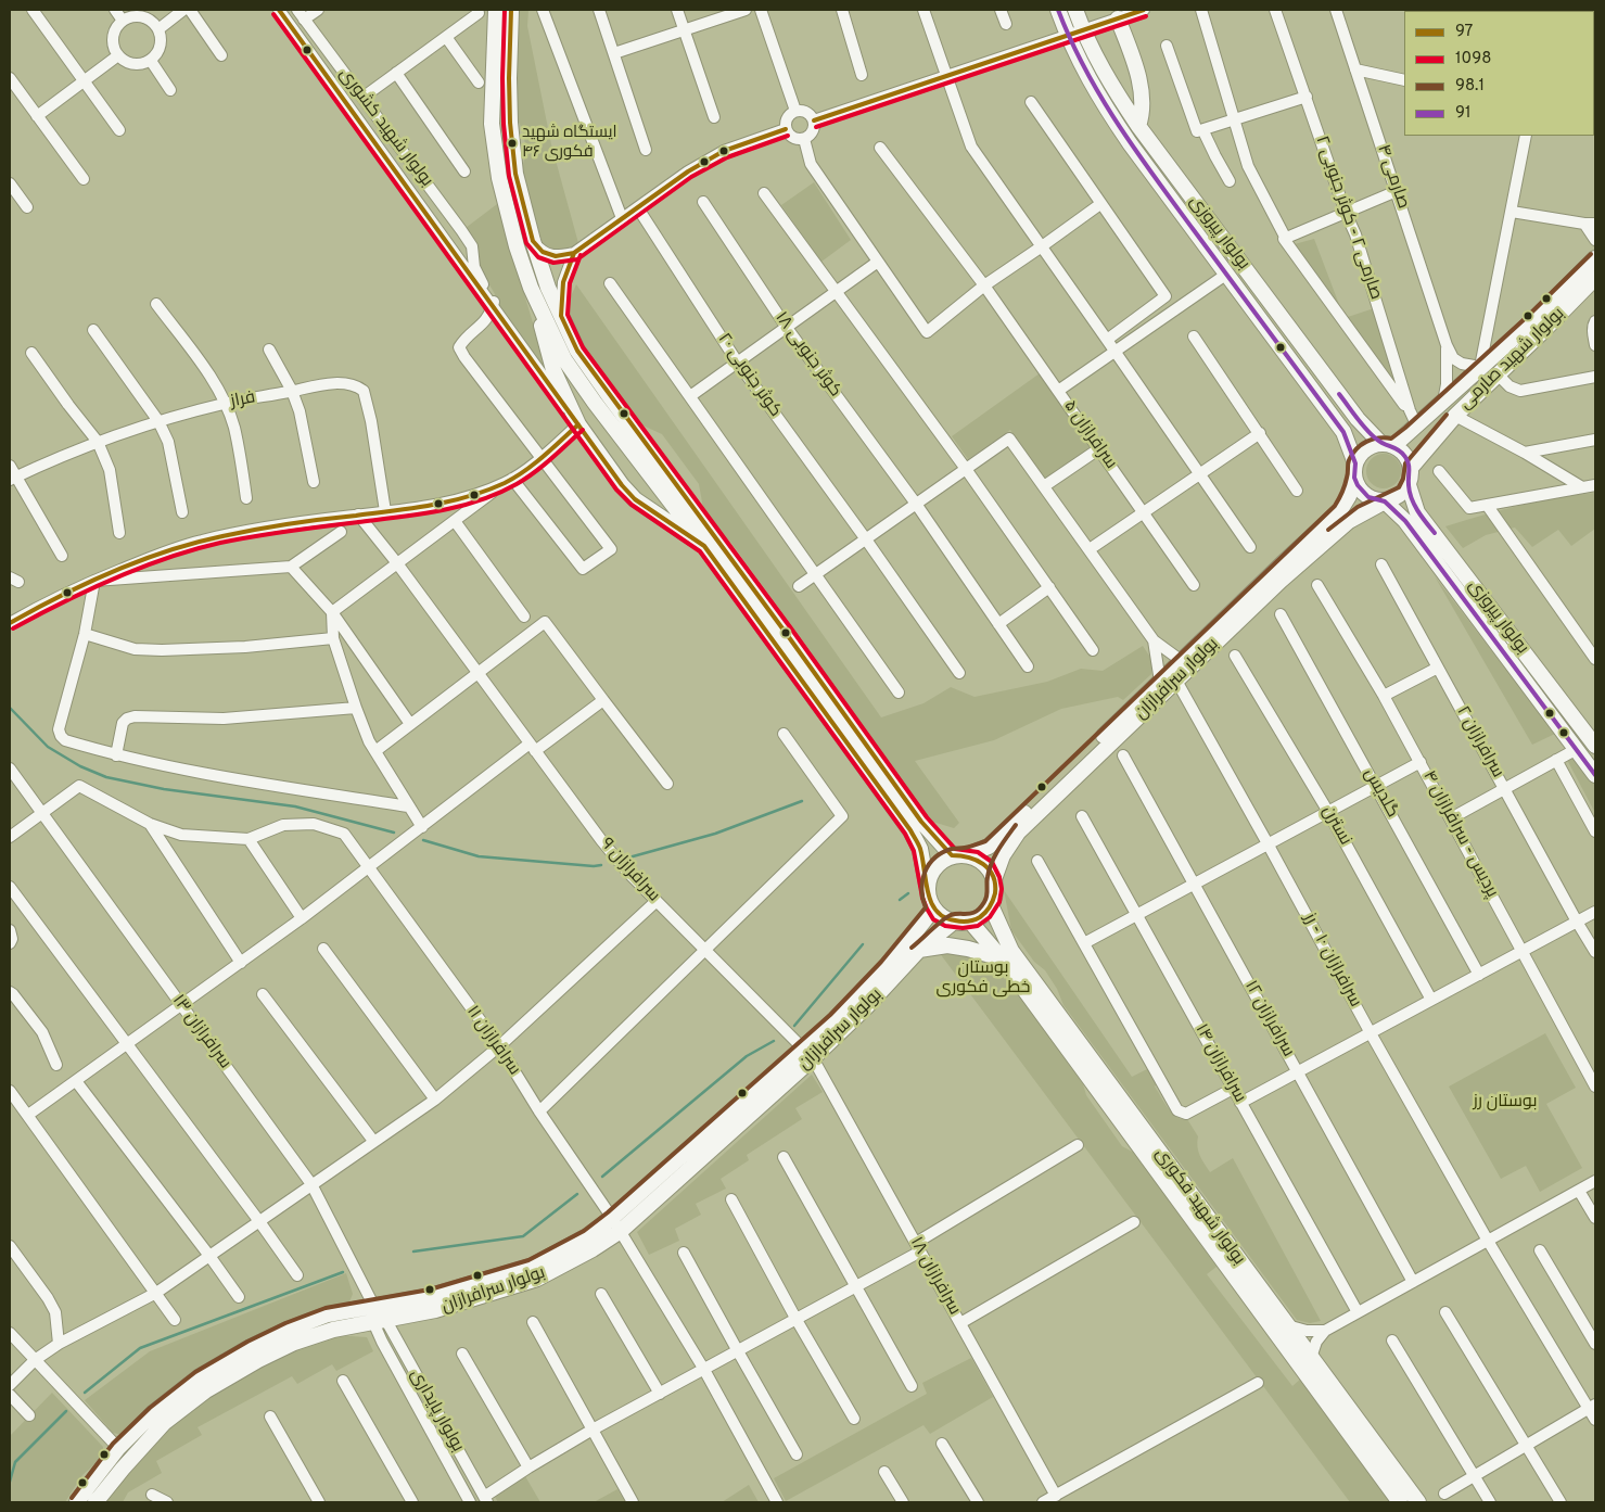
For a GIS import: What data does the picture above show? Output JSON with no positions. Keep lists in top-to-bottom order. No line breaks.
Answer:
{"streets":{"main road":["بولوار پیروزی","بولوار شهید صارمی","بولوار سرافرازان","بولوار شهید فکوری"],"street":["بولوار شهید کشوری","صارمی ۴","صارمی ۲ - کوثر جنوبی ۲","کوثر جنوبی ۱۸","کوثر جنوبی ۲۰","فراز","سرافرازان ۵","سرافرازان ۲","گلدیس","نسترن","پردیس - سرافرازان ۴","سرافرازان ۹","سرافرازان ۱۰ - رز","سرافرازان ۱۲","سرافرازان ۱۳","سرافرازان ۱۱","سرافرازان ۱۴","سرافرازان ۱۸","بولوار پایداری"]},"crossings":[["صارمی ۲ - کوثر جنوبی ۲","بولوار شهید صارمی"],["بولوار پیروزی","بولوار شهید صارمی"],["بولوار پیروزی","بولوار سرافرازان"],["بولوار شهید صارمی","بولوار سرافرازان"],["بولوار سرافرازان","سرافرازان ۹"],["بولوار سرافرازان","سرافرازان ۱۰ - رز"],["بولوار سرافرازان","سرافرازان ۱۳"],["بولوار سرافرازان","سرافرازان ۱۱"],["بولوار سرافرازان","بولوار شهید فکوری"],["بولوار سرافرازان","سرافرازان ۱۸"],["بولوار سرافرازان","بولوار پایداری"],["سرافرازان ۹","سرافرازان ۱۸"],["سرافرازان ۱۳","بولوار پایداری"]],"parks":["بوستان خطی فکوری","بوستان رز"],"places":["ایستگاه شهید فکوری ۴۶"],"lines":["transit line 97","transit line 1098","transit line 91","transit line 98.1"],"legend":["97","1098","98.1","91"]}
